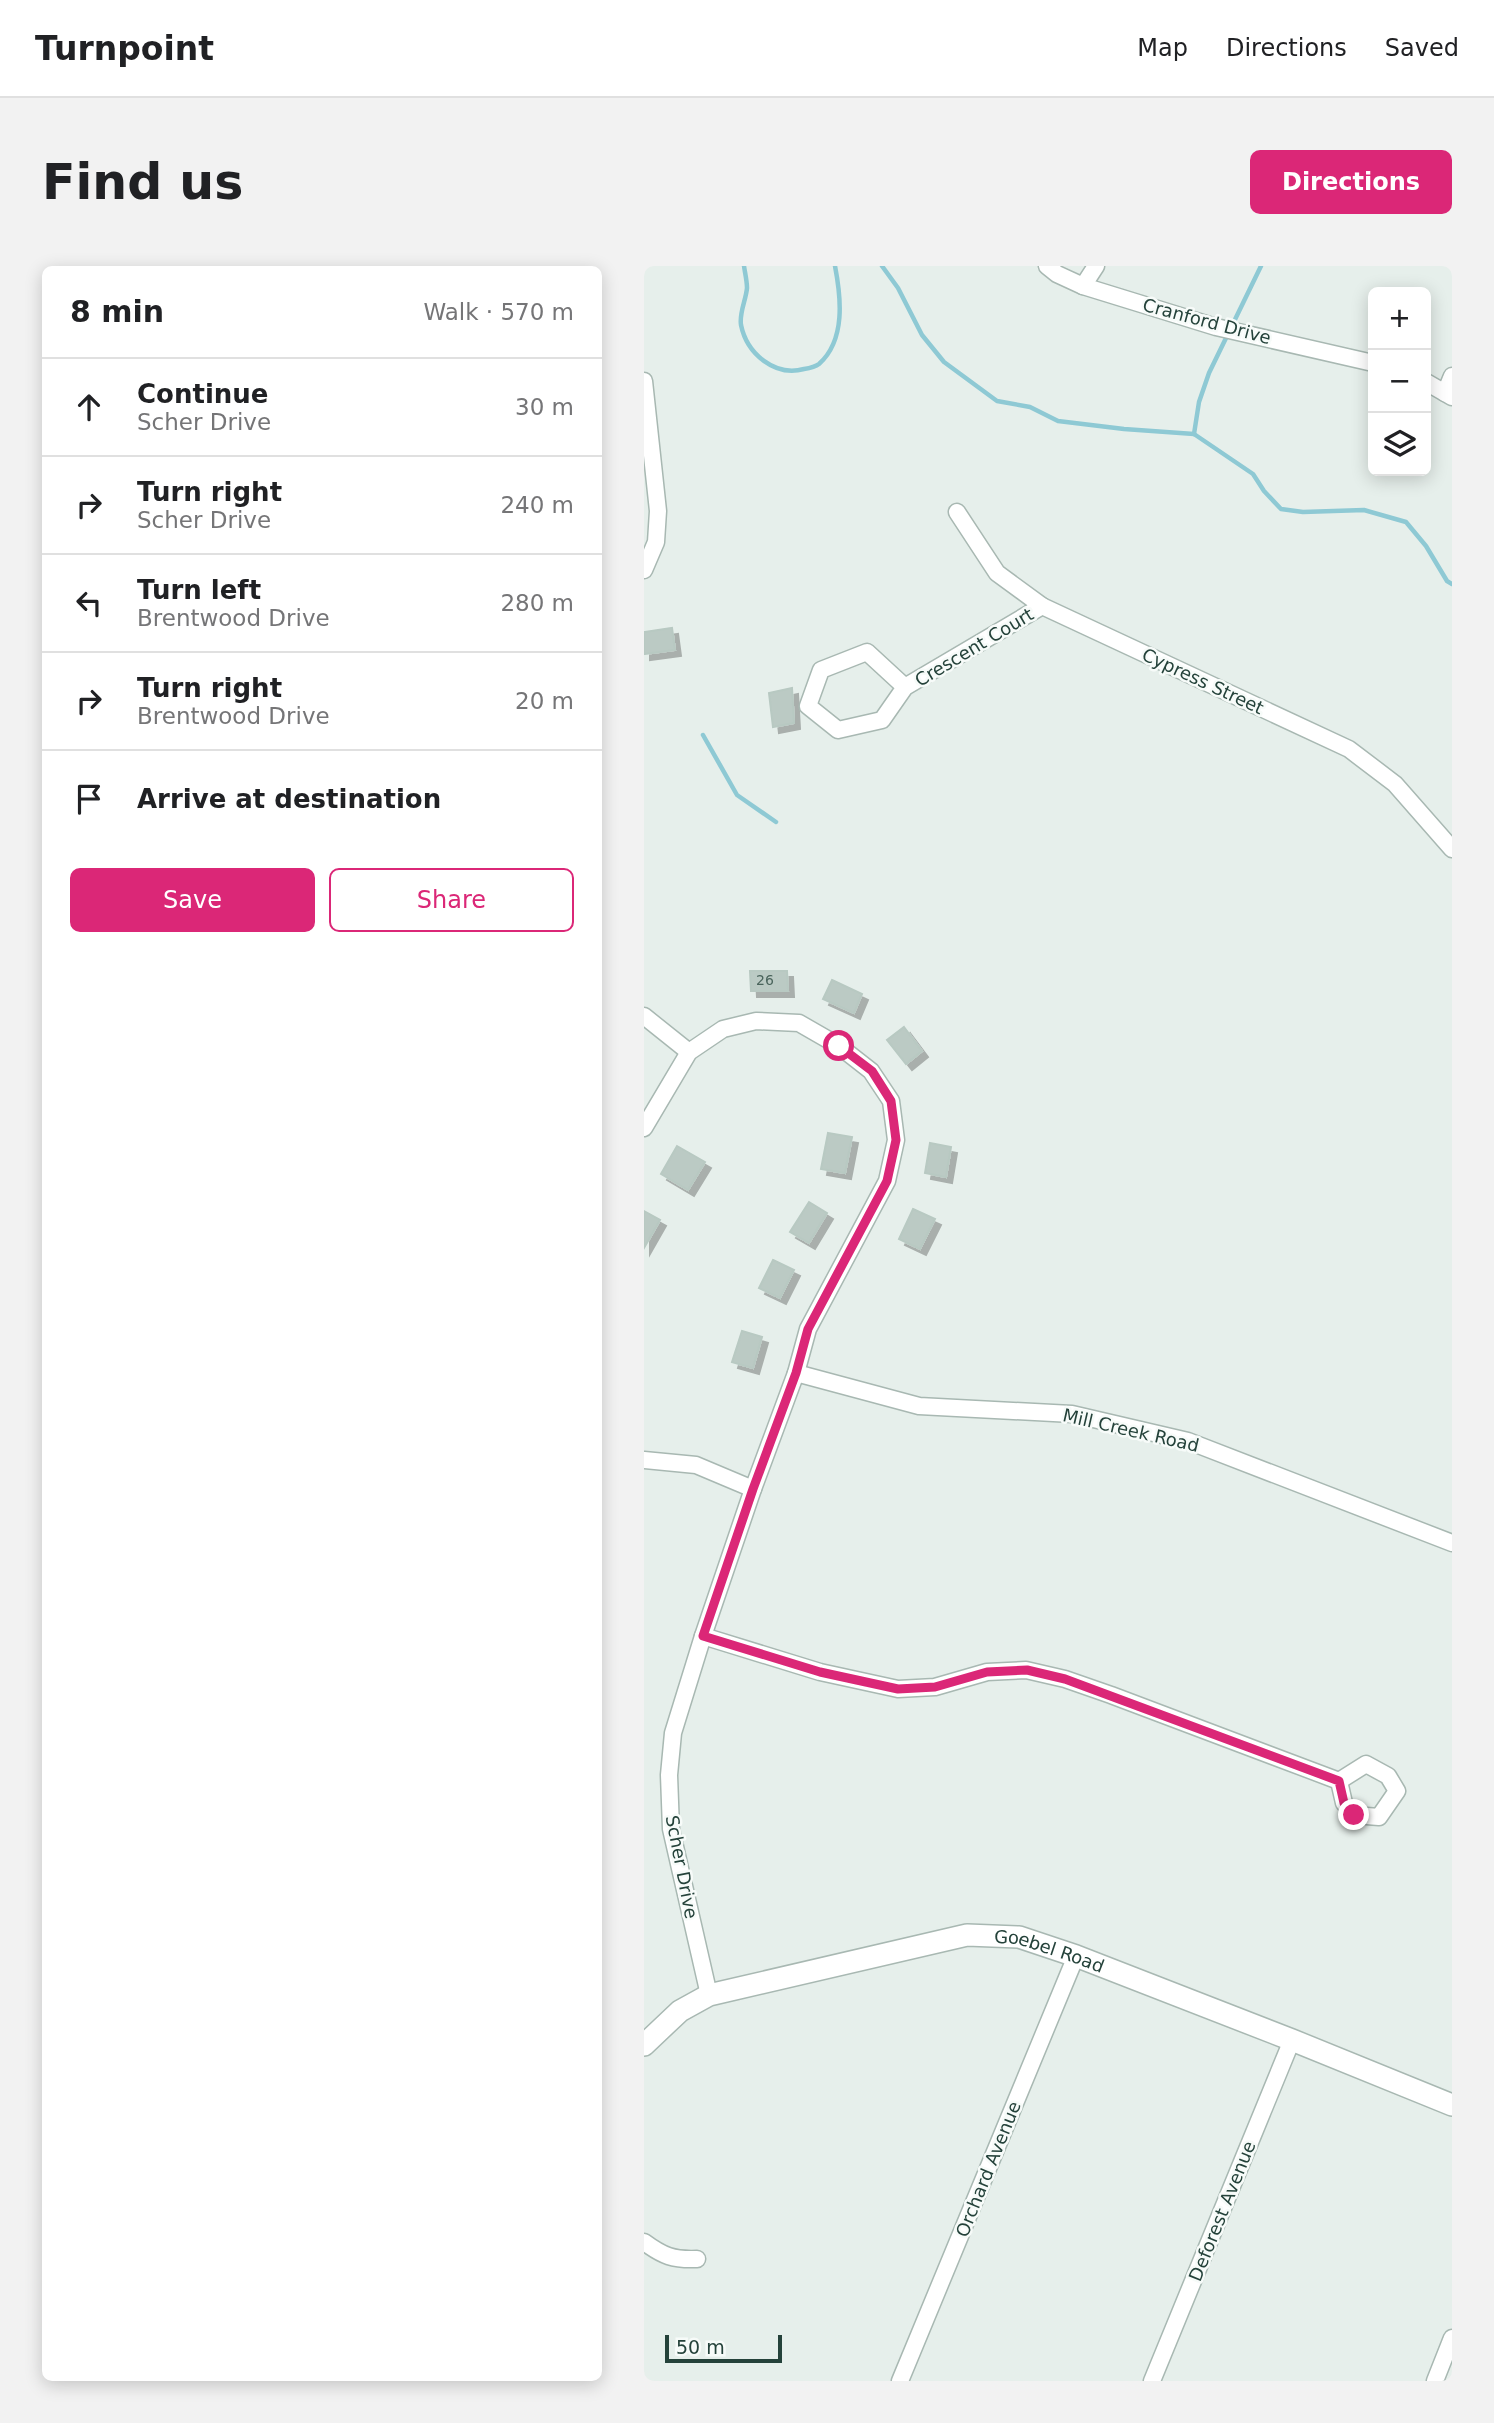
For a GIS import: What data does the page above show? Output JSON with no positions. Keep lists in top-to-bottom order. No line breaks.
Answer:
{"streets":{"street":["Cranford Drive","Crescent Court","Cypress Street","Mill Creek Road","Scher Drive","Goebel Road","Orchard Avenue","Deforest Avenue"]},"crossings":[["Crescent Court","Cypress Street"],["Mill Creek Road","Scher Drive"],["Scher Drive","Goebel Road"],["Goebel Road","Orchard Avenue"],["Goebel Road","Deforest Avenue"]],"house_numbers":["26"],"scale_bar":"50 m","page":{"header":"Turnpoint","nav":["Map","Directions","Saved"],"buttons":["Directions",["Save","Share"]],"title":"Find us","heading":["8 min","Walk · 570 m"],"map_buttons":["+","−"],"list":[["Continue","Scher Drive","30 m"],["Turn right","Scher Drive","240 m"],["Turn left","Brentwood Drive","280 m"],["Turn right","Brentwood Drive","20 m"],"Arrive at destination"],"scale":"50 m"}}
